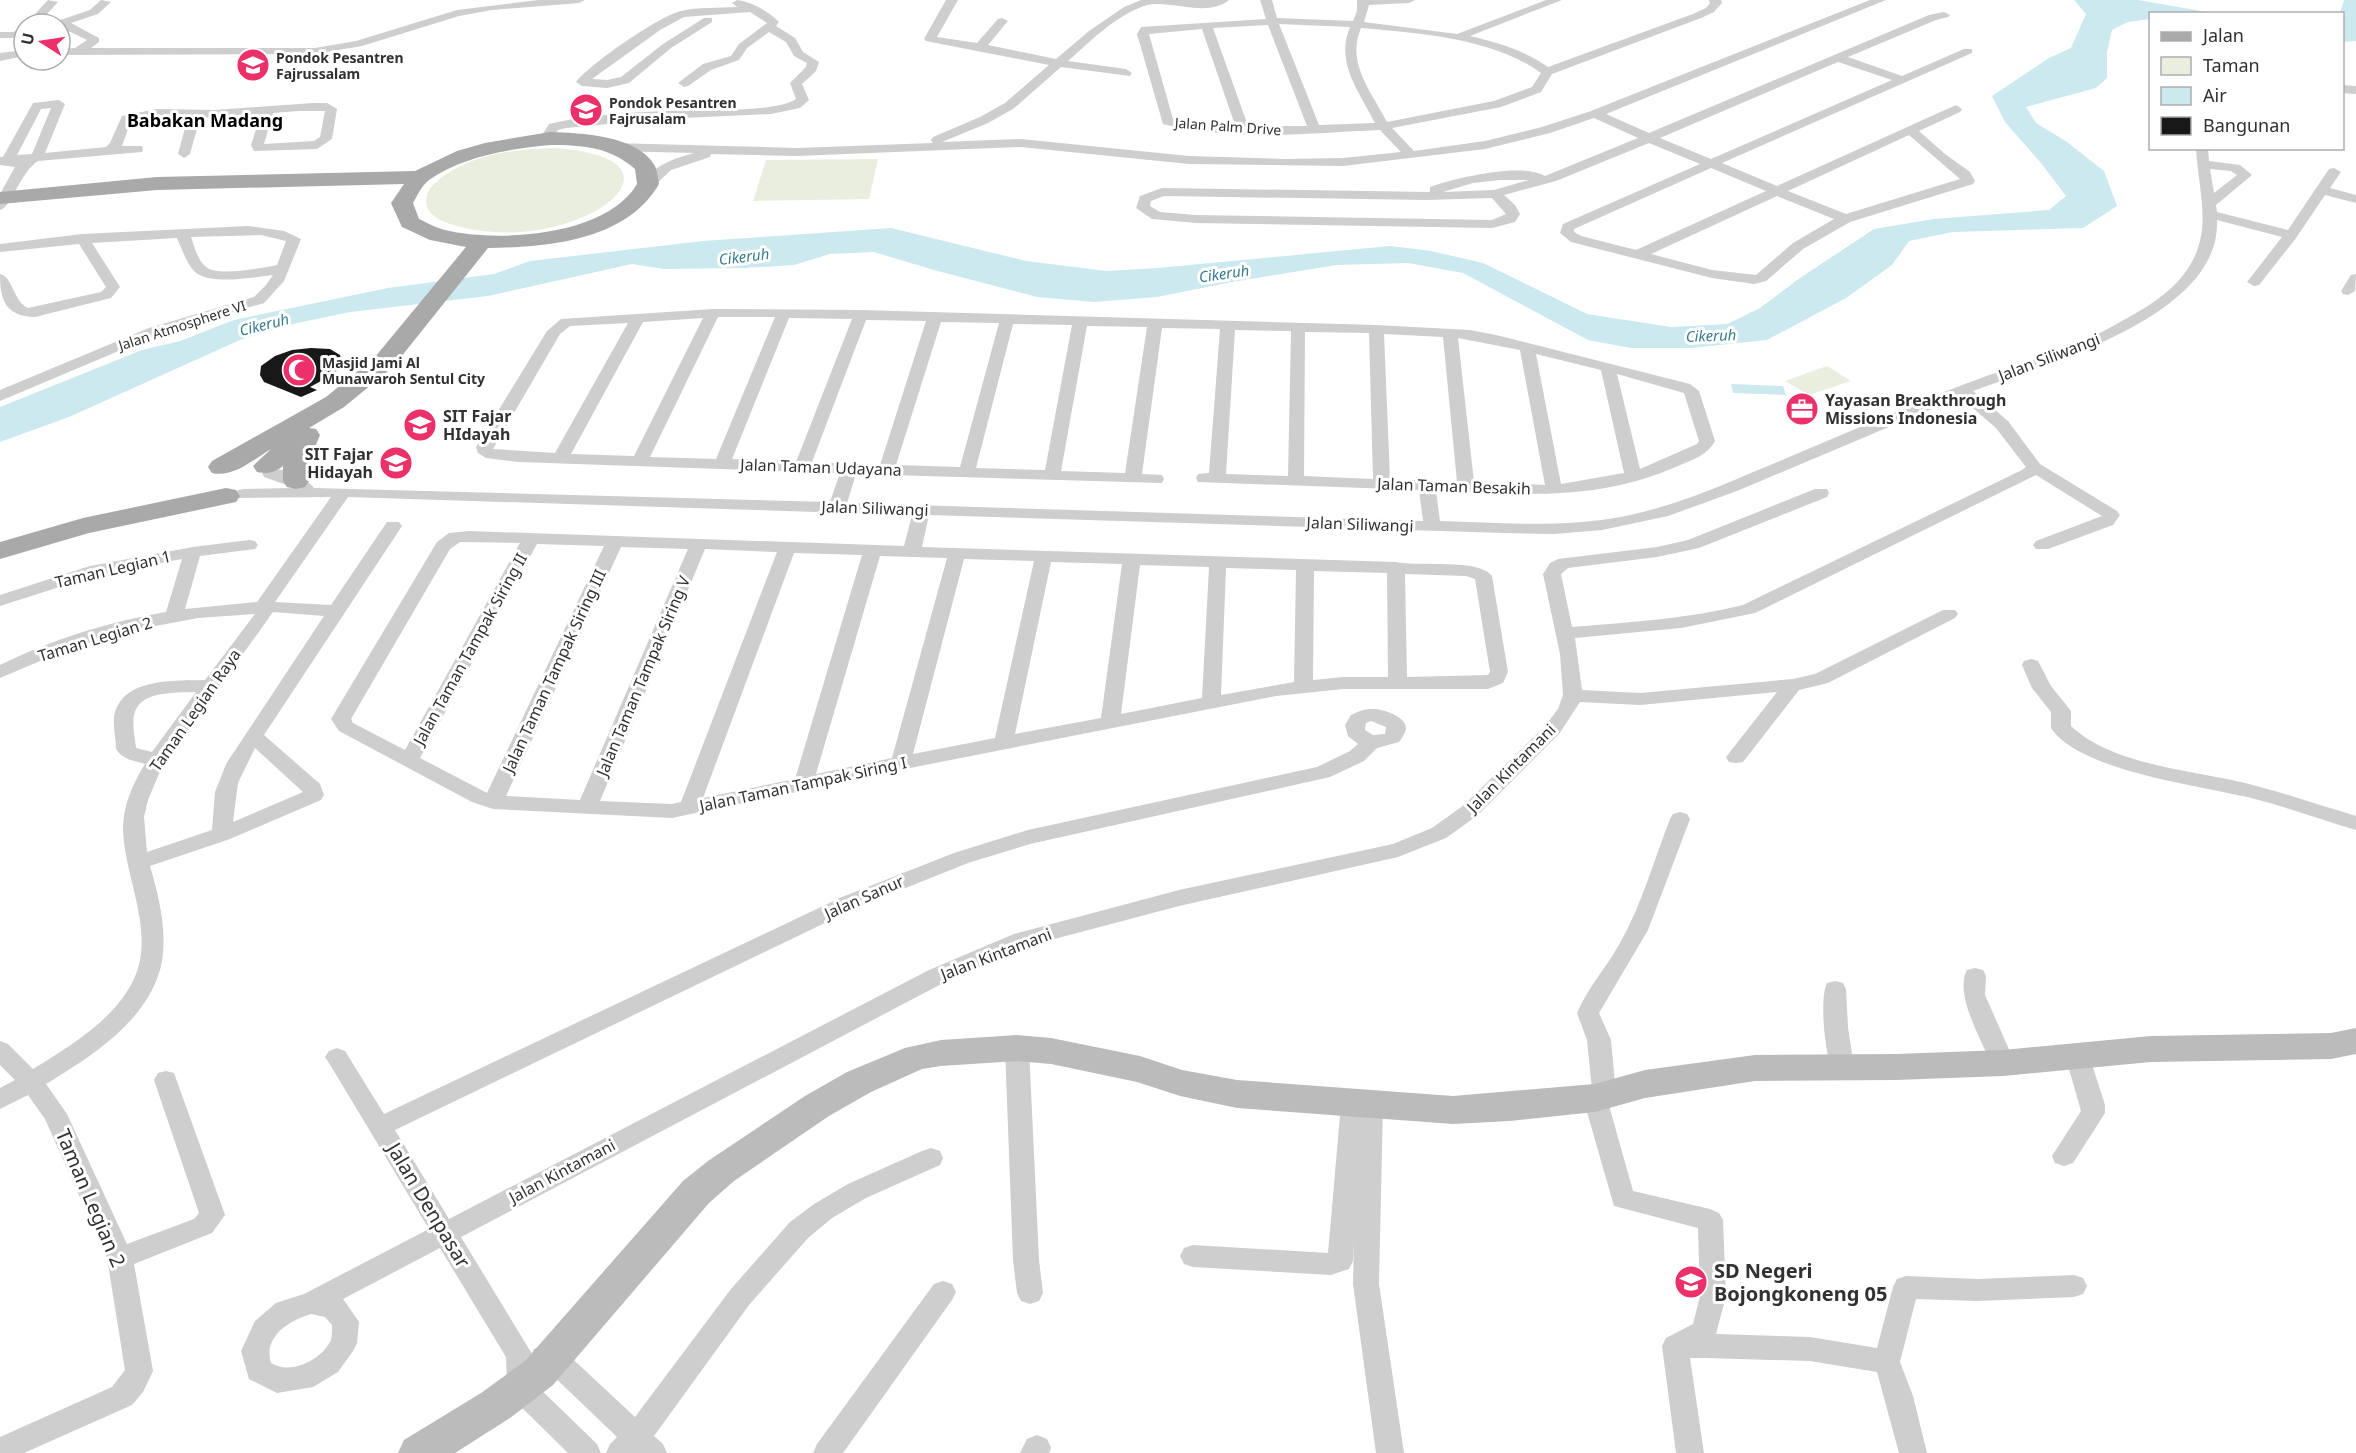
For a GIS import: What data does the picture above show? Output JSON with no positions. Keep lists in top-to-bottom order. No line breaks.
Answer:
{"streets":{"street":["Jalan Palm Drive","Jalan Atmosphere VI","Jalan Siliwangi","Jalan Taman Udayana","Jalan Taman Besakih","Taman Legian 1","Taman Legian 2","Jalan Taman Tampak Siring II","Jalan Taman Tampak Siring III","Jalan Taman Tampak Siring V","Taman Legian Raya","Jalan Kintamani","Jalan Taman Tampak Siring I","Jalan Sanur","Jalan Denpasar"]},"crossings":[["Jalan Siliwangi","Taman Legian Raya"],["Taman Legian 1","Taman Legian 2"],["Taman Legian 2","Taman Legian Raya"],["Jalan Taman Tampak Siring II","Jalan Taman Tampak Siring I"],["Jalan Taman Tampak Siring III","Jalan Taman Tampak Siring I"],["Jalan Taman Tampak Siring V","Jalan Taman Tampak Siring I"],["Jalan Kintamani","Jalan Denpasar"],["Jalan Sanur","Jalan Denpasar"]],"districts":["Babakan Madang"],"water":["Cikeruh"],"places":{"school or university":["Pondok Pesantren Fajrussalam","Pondok Pesantren Fajrusalam","SIT Fajar HIdayah","SIT Fajar Hidayah","SD Negeri Bojongkoneng 05"],"mosque":["Masjid Jami Al Munawaroh Sentul City"],"office":["Yayasan Breakthrough Missions Indonesia"]},"legend":["Jalan","Taman","Air","Bangunan"],"north":"left"}
